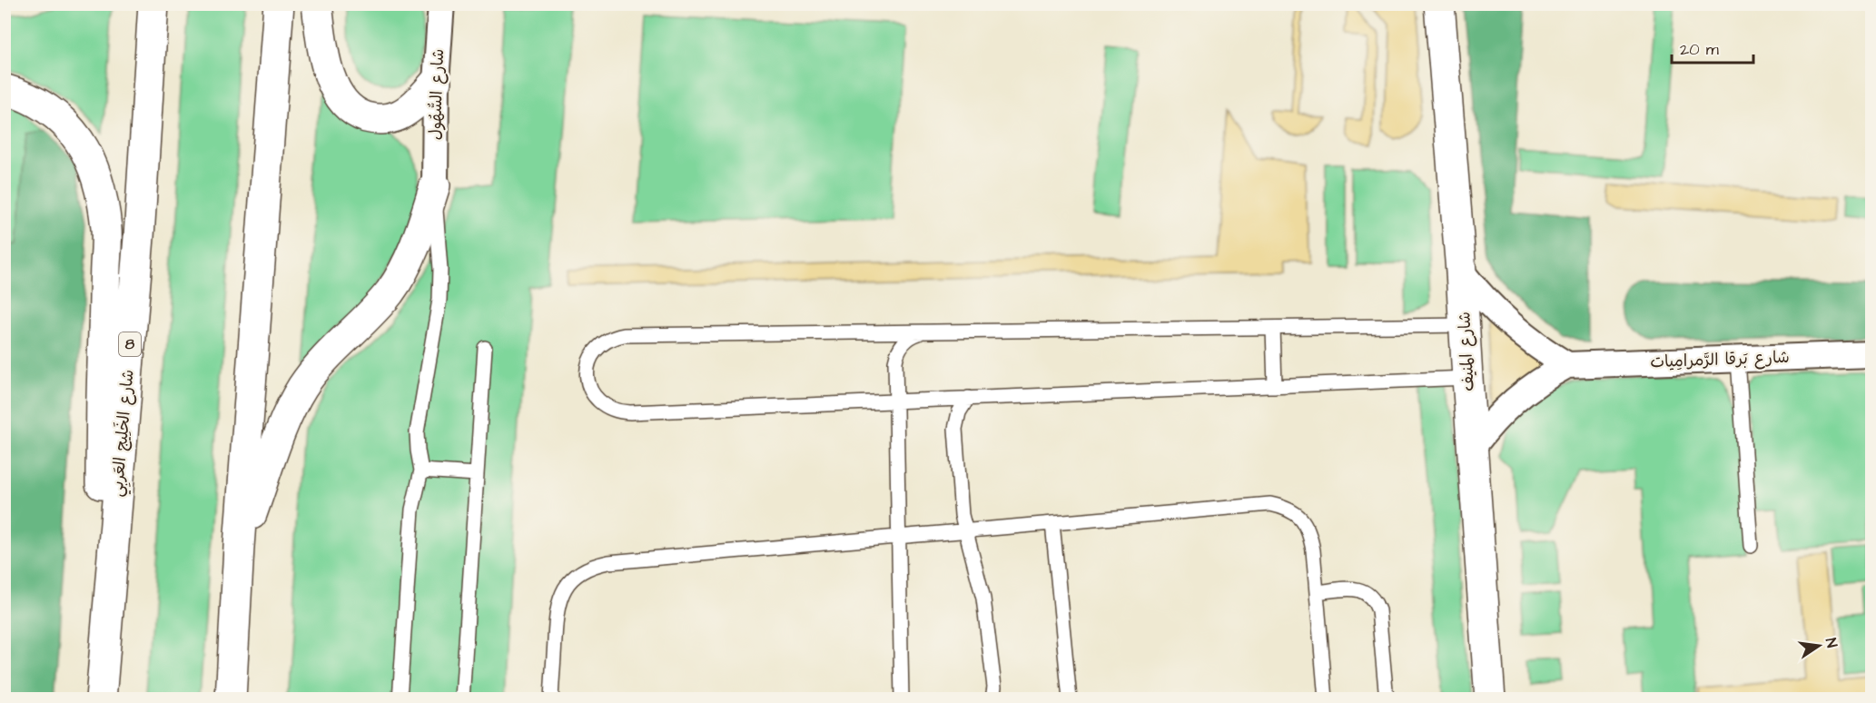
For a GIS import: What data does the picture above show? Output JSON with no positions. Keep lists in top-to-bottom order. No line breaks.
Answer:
{"streets":{"main road":["8","شارع المنيف","شارع الخَلِيج العَربِي"],"street":["شارع السُّهُول","شارع بَرقا الرَّمرامِيات"]},"crossings":[["شارع المنيف","شارع بَرقا الرَّمرامِيات"]],"scale_bar":"20 m","north":"right"}
